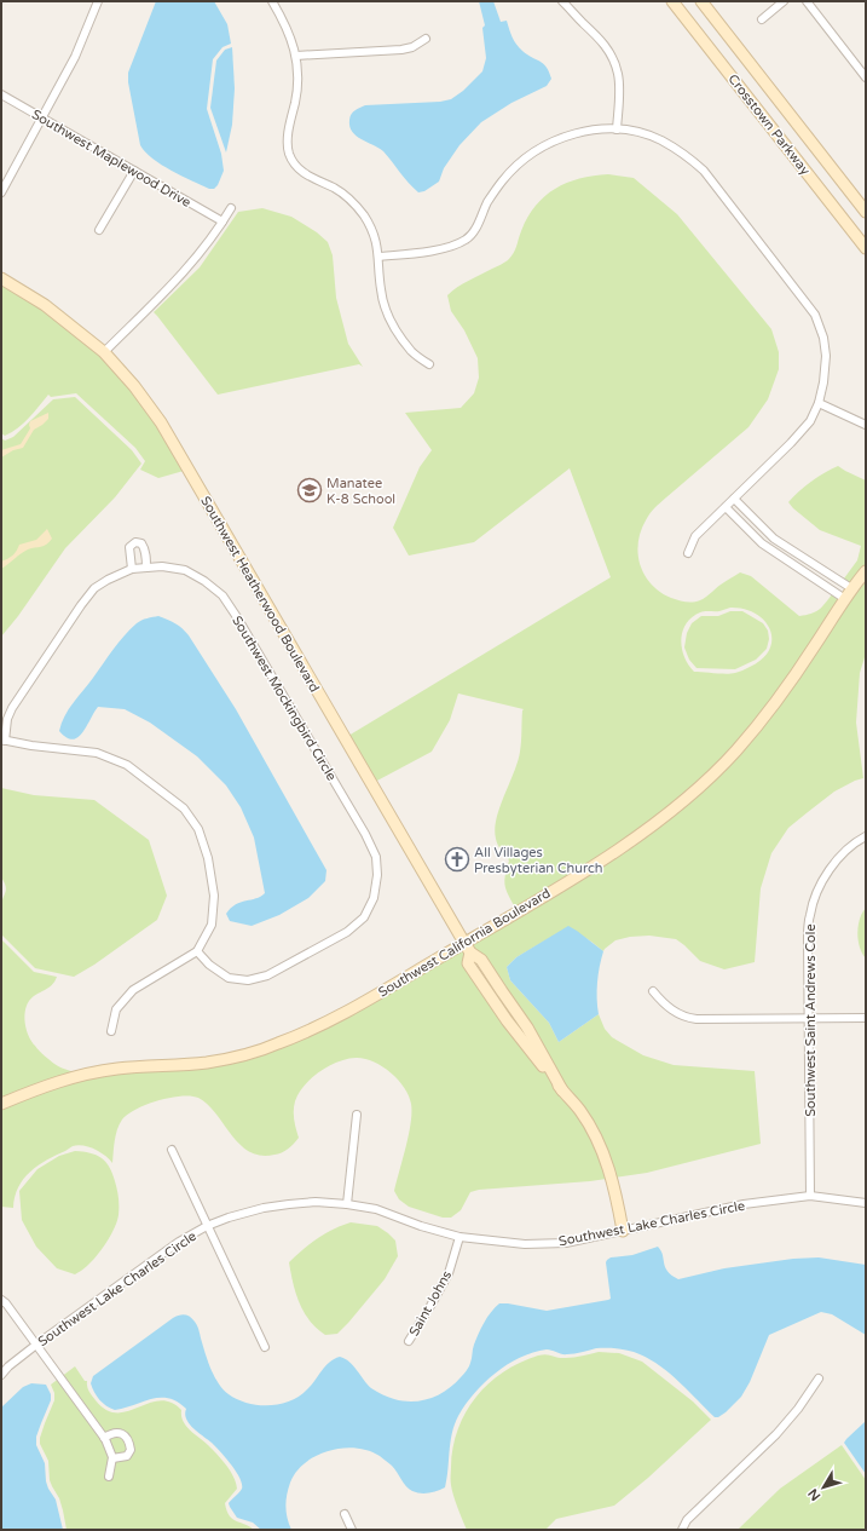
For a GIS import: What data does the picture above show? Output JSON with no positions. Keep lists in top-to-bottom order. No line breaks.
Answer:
{"streets":{"street":["Crosstown Parkway","Southwest Maplewood Drive","Southwest Heatherwood Boulevard","Southwest Mockingbird Circle","Southwest California Boulevard","Southwest Saint Andrews Cole","Southwest Lake Charles Circle","Saint Johns"]},"crossings":[["Southwest Heatherwood Boulevard","Southwest California Boulevard"],["Southwest Heatherwood Boulevard","Southwest Lake Charles Circle"],["Southwest Saint Andrews Cole","Southwest Lake Charles Circle"],["Southwest Lake Charles Circle","Saint Johns"]],"places":{"school or university":["Manatee K-8 School"],"church":["All Villages Presbyterian Church"]},"north":"bottom left"}
